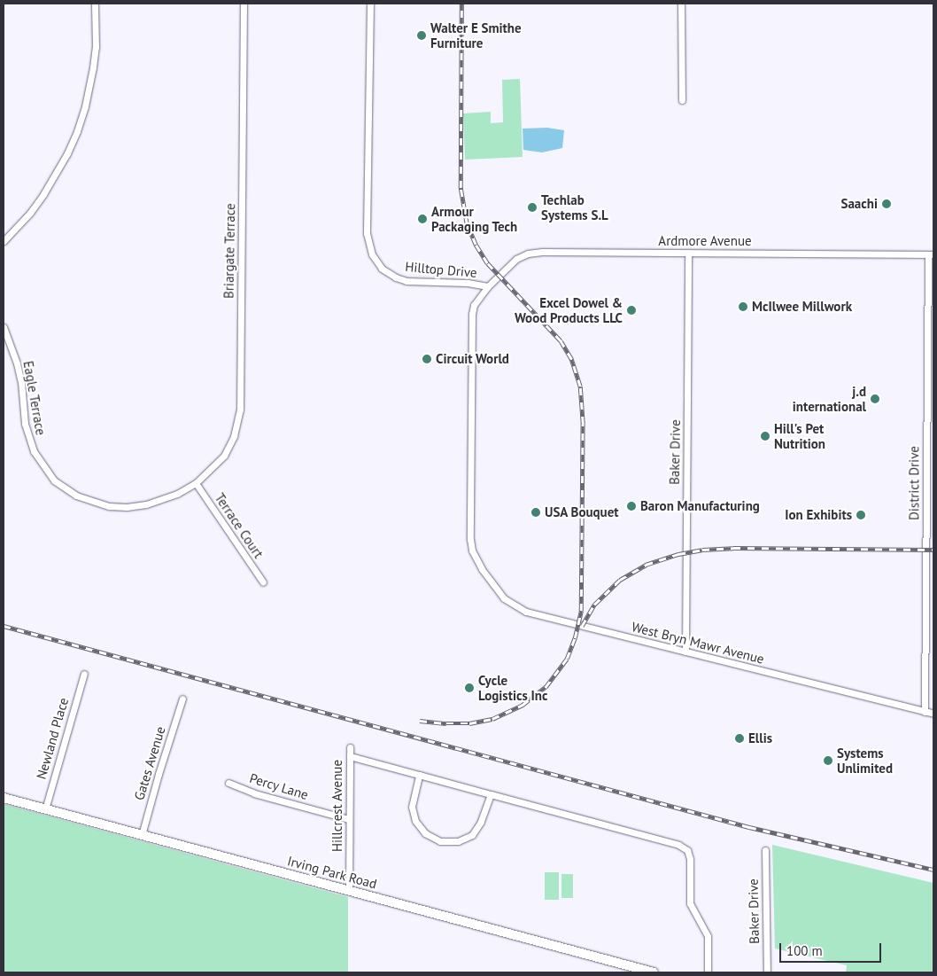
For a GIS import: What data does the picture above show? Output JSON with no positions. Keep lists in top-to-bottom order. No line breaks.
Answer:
{"streets":{"main road":["Irving Park Road"],"street":["Ardmore Avenue","Briargate Terrace","Hilltop Drive","Eagle Terrace","Baker Drive","District Drive","Terrace Court","West Bryn Mawr Avenue","Newland Place","Gates Avenue","Percy Lane","Hillcrest Avenue"]},"crossings":[["Ardmore Avenue","Hilltop Drive"],["Ardmore Avenue","Baker Drive"],["Ardmore Avenue","District Drive"],["Briargate Terrace","Eagle Terrace"],["Briargate Terrace","Terrace Court"],["Hilltop Drive","West Bryn Mawr Avenue"],["Baker Drive","West Bryn Mawr Avenue"],["District Drive","West Bryn Mawr Avenue"],["Newland Place","Irving Park Road"],["Gates Avenue","Irving Park Road"],["Percy Lane","Hillcrest Avenue"],["Hillcrest Avenue","Irving Park Road"]],"places":["Walter E Smithe Furniture","Saachi","Techlab Systems S.L","Armour Packaging Tech","McIlwee Millwork","Excel Dowel & Wood Products LLC","Circuit World","j.d international","Hill's Pet Nutrition","Baron Manufacturing","USA Bouquet","Ion Exhibits","Cycle Logistics Inc","Ellis","Systems Unlimited"],"scale_bar":"100 m"}
